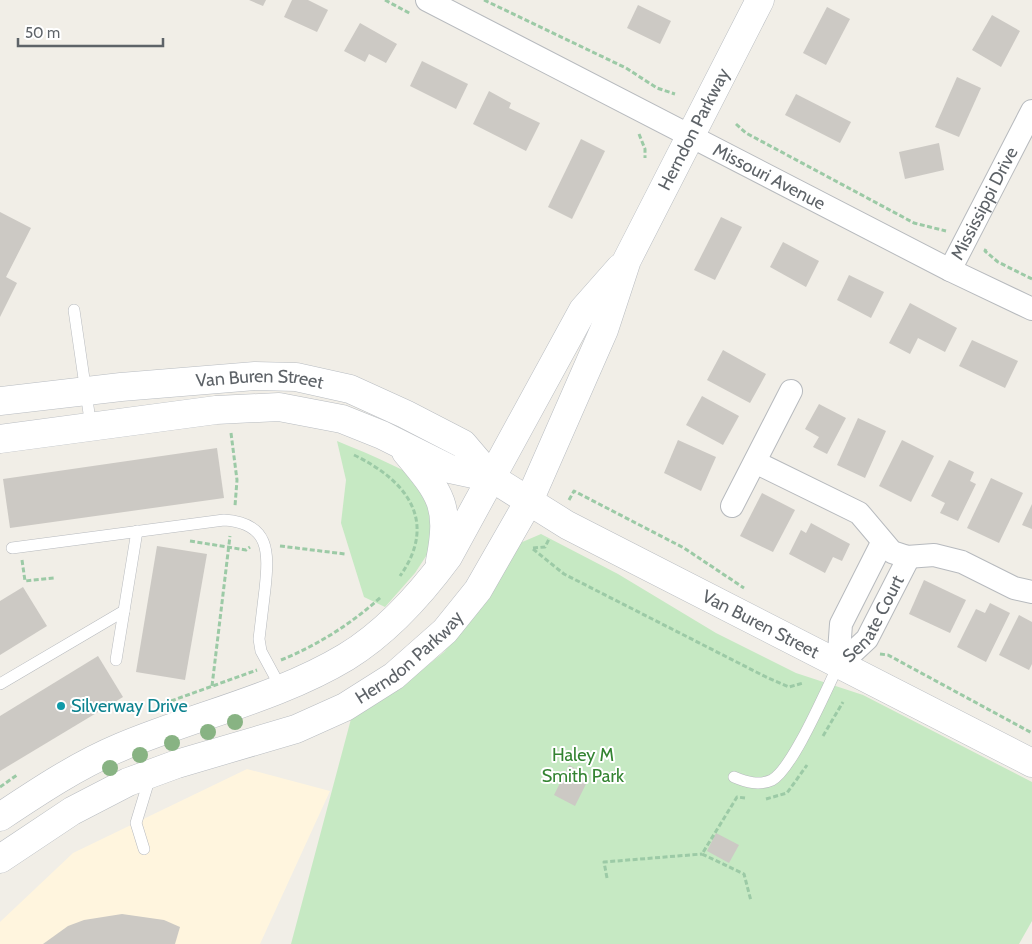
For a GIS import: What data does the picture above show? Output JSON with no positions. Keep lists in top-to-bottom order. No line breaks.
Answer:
{"streets":{"main road":["Herndon Parkway","Van Buren Street"],"street":["Missouri Avenue","Mississippi Drive","Senate Court"]},"crossings":[["Herndon Parkway","Missouri Avenue"],["Herndon Parkway","Van Buren Street"],["Missouri Avenue","Mississippi Drive"],["Van Buren Street","Senate Court"]],"parks":["Haley M Smith Park"],"places":["Silverway Drive"],"scale_bar":"50 m"}
